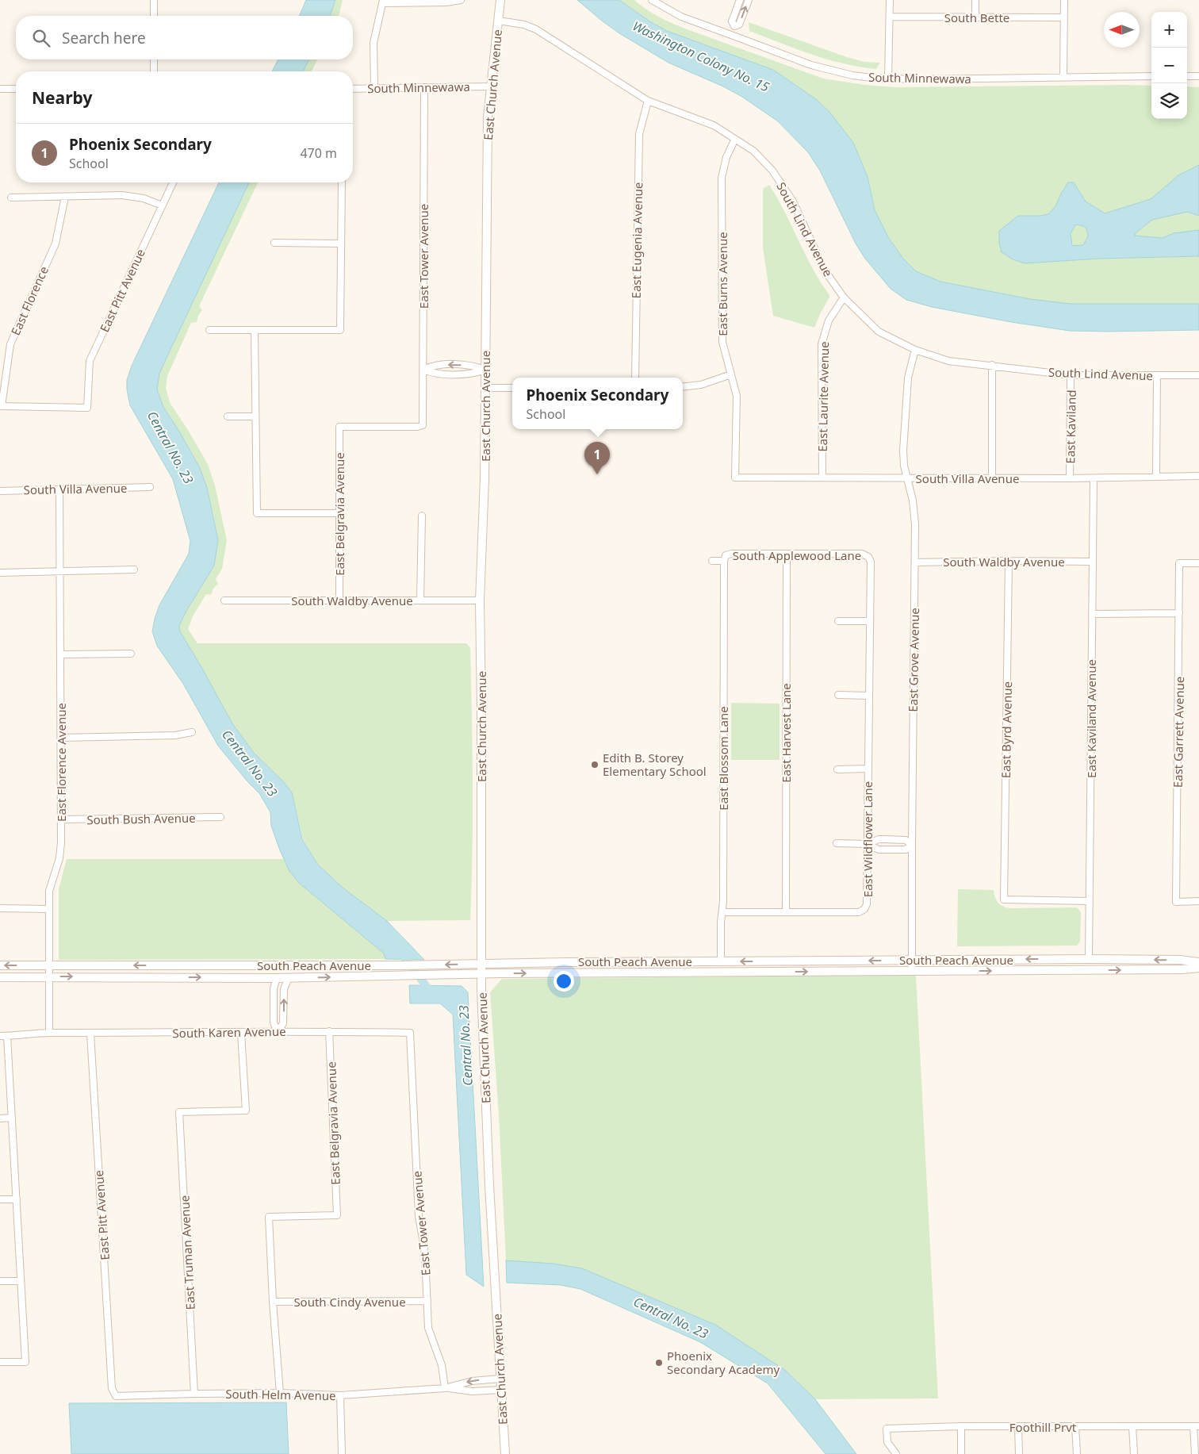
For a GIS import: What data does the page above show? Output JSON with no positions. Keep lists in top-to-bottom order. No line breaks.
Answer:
{"streets":{"street":["South Bette","South Minnewawa","East Church Avenue","South Lind Avenue","East Eugenia Avenue","East Tower Avenue","East Burns Avenue","East Pitt Avenue","East Florence","East Laurite Avenue","East Kaviland","South Villa Avenue","East Belgravia Avenue","South Applewood Lane","South Waldby Avenue","East Grove Avenue","East Kaviland Avenue","East Byrd Avenue","East Garrett Avenue","East Harvest Lane","East Blossom Lane","East Florence Avenue","South Bush Avenue","East Wildflower Lane","South Peach Avenue","South Karen Avenue","East Truman Avenue","South Cindy Avenue","South Helm Avenue","Foothill Prvt"]},"crossings":[["South Minnewawa","East Church Avenue"],["South Minnewawa","East Tower Avenue"],["East Church Avenue","South Lind Avenue"],["East Church Avenue","South Waldby Avenue"],["East Church Avenue","South Peach Avenue"],["East Church Avenue","South Helm Avenue"],["South Lind Avenue","East Eugenia Avenue"],["South Lind Avenue","East Burns Avenue"],["South Lind Avenue","East Laurite Avenue"],["South Lind Avenue","East Kaviland"],["South Lind Avenue","East Grove Avenue"],["East Tower Avenue","East Belgravia Avenue"],["East Tower Avenue","South Karen Avenue"],["East Tower Avenue","South Cindy Avenue"],["East Tower Avenue","South Helm Avenue"],["East Burns Avenue","South Villa Avenue"],["East Pitt Avenue","East Florence"],["East Pitt Avenue","South Karen Avenue"],["East Pitt Avenue","South Helm Avenue"],["East Laurite Avenue","South Villa Avenue"],["East Kaviland","South Villa Avenue"],["South Villa Avenue","East Grove Avenue"],["South Villa Avenue","East Kaviland Avenue"],["South Villa Avenue","East Florence Avenue"],["East Belgravia Avenue","South Waldby Avenue"],["East Belgravia Avenue","South Karen Avenue"],["East Belgravia Avenue","South Cindy Avenue"],["South Applewood Lane","East Harvest Lane"],["South Applewood Lane","East Blossom Lane"],["South Applewood Lane","East Wildflower Lane"],["South Waldby Avenue","East Grove Avenue"],["South Waldby Avenue","East Kaviland Avenue"],["South Waldby Avenue","East Byrd Avenue"],["East Grove Avenue","South Peach Avenue"],["East Kaviland Avenue","East Byrd Avenue"],["East Kaviland Avenue","South Peach Avenue"],["East Harvest Lane","East Wildflower Lane"],["East Blossom Lane","South Peach Avenue"],["East Florence Avenue","South Bush Avenue"],["East Florence Avenue","South Peach Avenue"],["East Florence Avenue","South Karen Avenue"],["South Karen Avenue","East Truman Avenue"],["East Truman Avenue","South Helm Avenue"]],"water":["Washington Colony No. 15","Central No. 23"],"places":["Edith B. Storey Elementary School","Phoenix Secondary Academy"],"north":"left","page":{"map_buttons":["+","−"],"search":"Search here","heading":"Nearby","list":[{"mark":"1","name":"Phoenix Secondary","note":"School","value":"470 m"}],"popup":["Phoenix Secondary","School"],"pins":"1"}}
